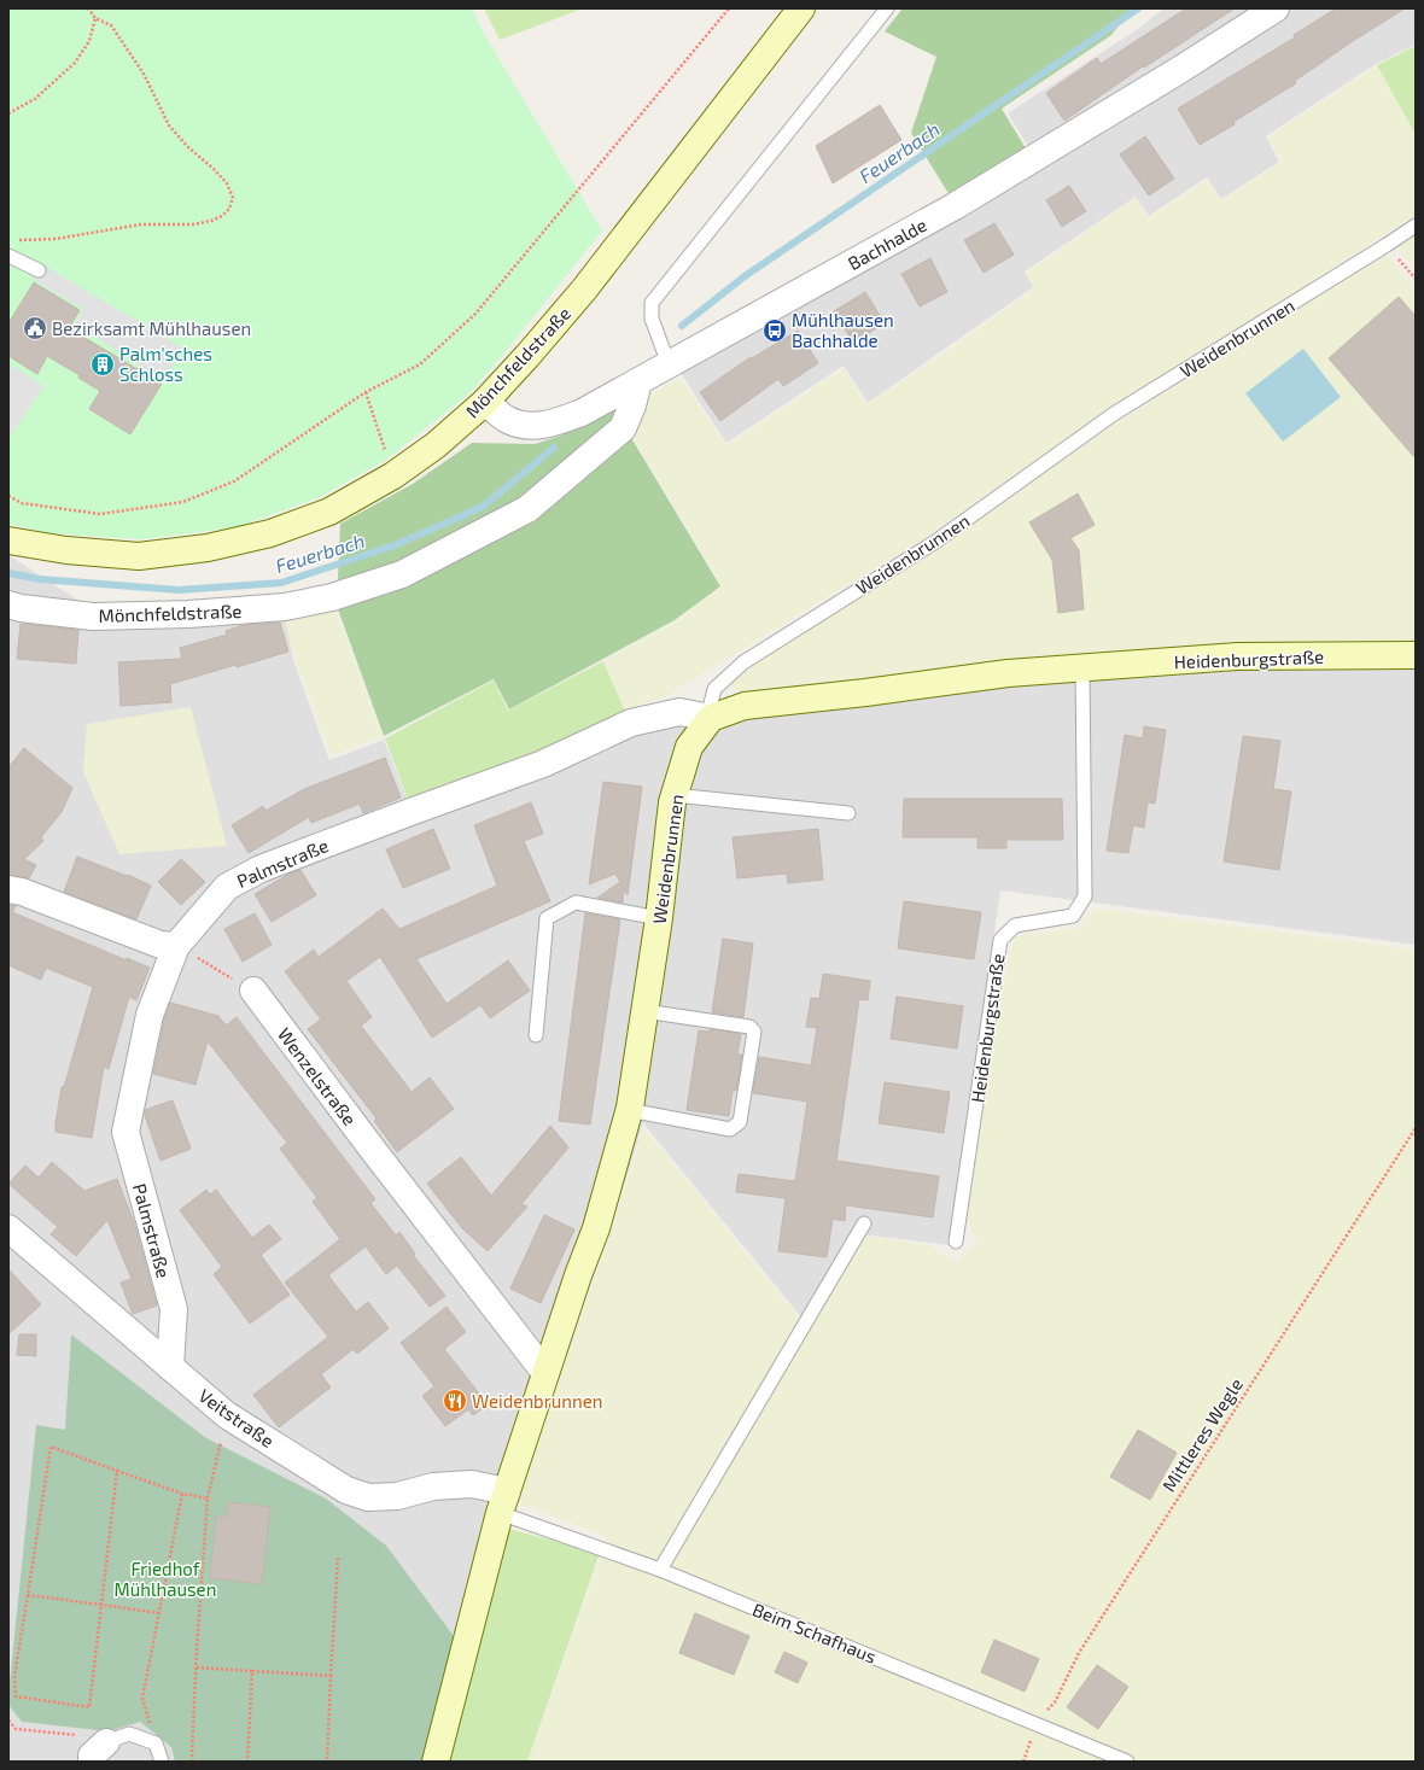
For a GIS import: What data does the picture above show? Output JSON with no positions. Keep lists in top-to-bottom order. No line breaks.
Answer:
{"streets":{"street":["Bachhalde","Weidenbrunnen","Mönchfeldstraße","Heidenburgstraße","Palmstraße","Wenzelstraße","Veitstraße"],"lane":["Beim Schafhaus"],"path":["Mittleres Wegle"]},"crossings":[["Bachhalde","Mönchfeldstraße"],["Weidenbrunnen","Heidenburgstraße"],["Weidenbrunnen","Palmstraße"],["Weidenbrunnen","Wenzelstraße"],["Weidenbrunnen","Veitstraße"],["Weidenbrunnen","Beim Schafhaus"],["Heidenburgstraße","Palmstraße"],["Palmstraße","Veitstraße"],["Veitstraße","Beim Schafhaus"],["Mittleres Wegle","Beim Schafhaus"]],"water":["Feuerbach"],"parks":["Friedhof Mühlhausen"],"places":{"public building":["Bezirksamt Mühlhausen"],"bus stop":["Mühlhausen Bachhalde"],"building":["Palm'sches Schloss"],"restaurant":["Weidenbrunnen"]}}
